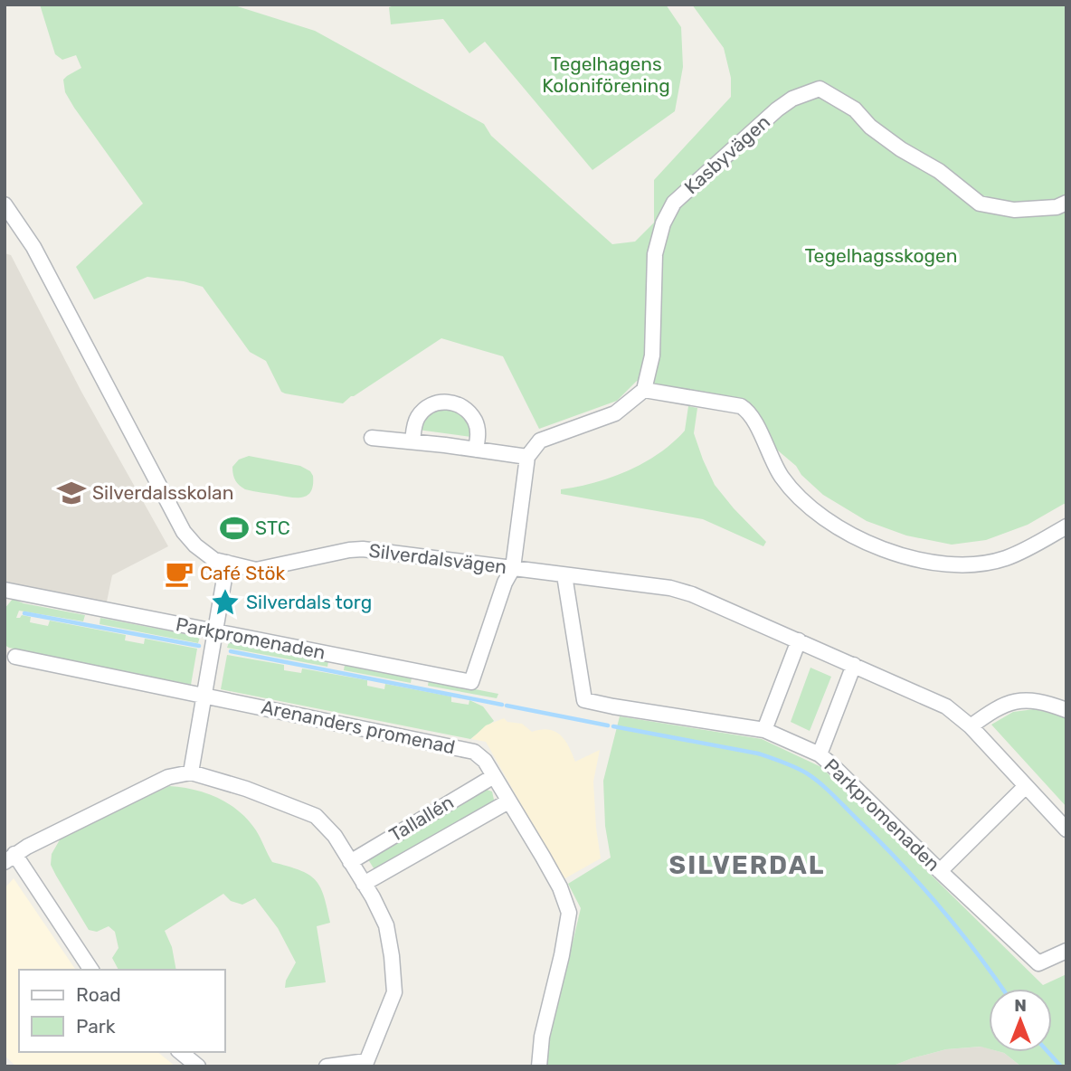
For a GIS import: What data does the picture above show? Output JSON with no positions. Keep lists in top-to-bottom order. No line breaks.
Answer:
{"streets":{"street":["Kasbyvägen","Silverdalsvägen","Parkpromenaden","Arenanders promenad","Tallallén"]},"crossings":[["Silverdalsvägen","Parkpromenaden"],["Arenanders promenad","Tallallén"]],"districts":["SILVERDAL"],"parks":["Tegelhagens Koloniförening","Tegelhagsskogen"],"places":{"school or university":["Silverdalsskolan"],"sports":["STC"],"cafe":["Café Stök"],"place":["Silverdals torg"]},"legend":["Road","Park"],"north":"top"}
